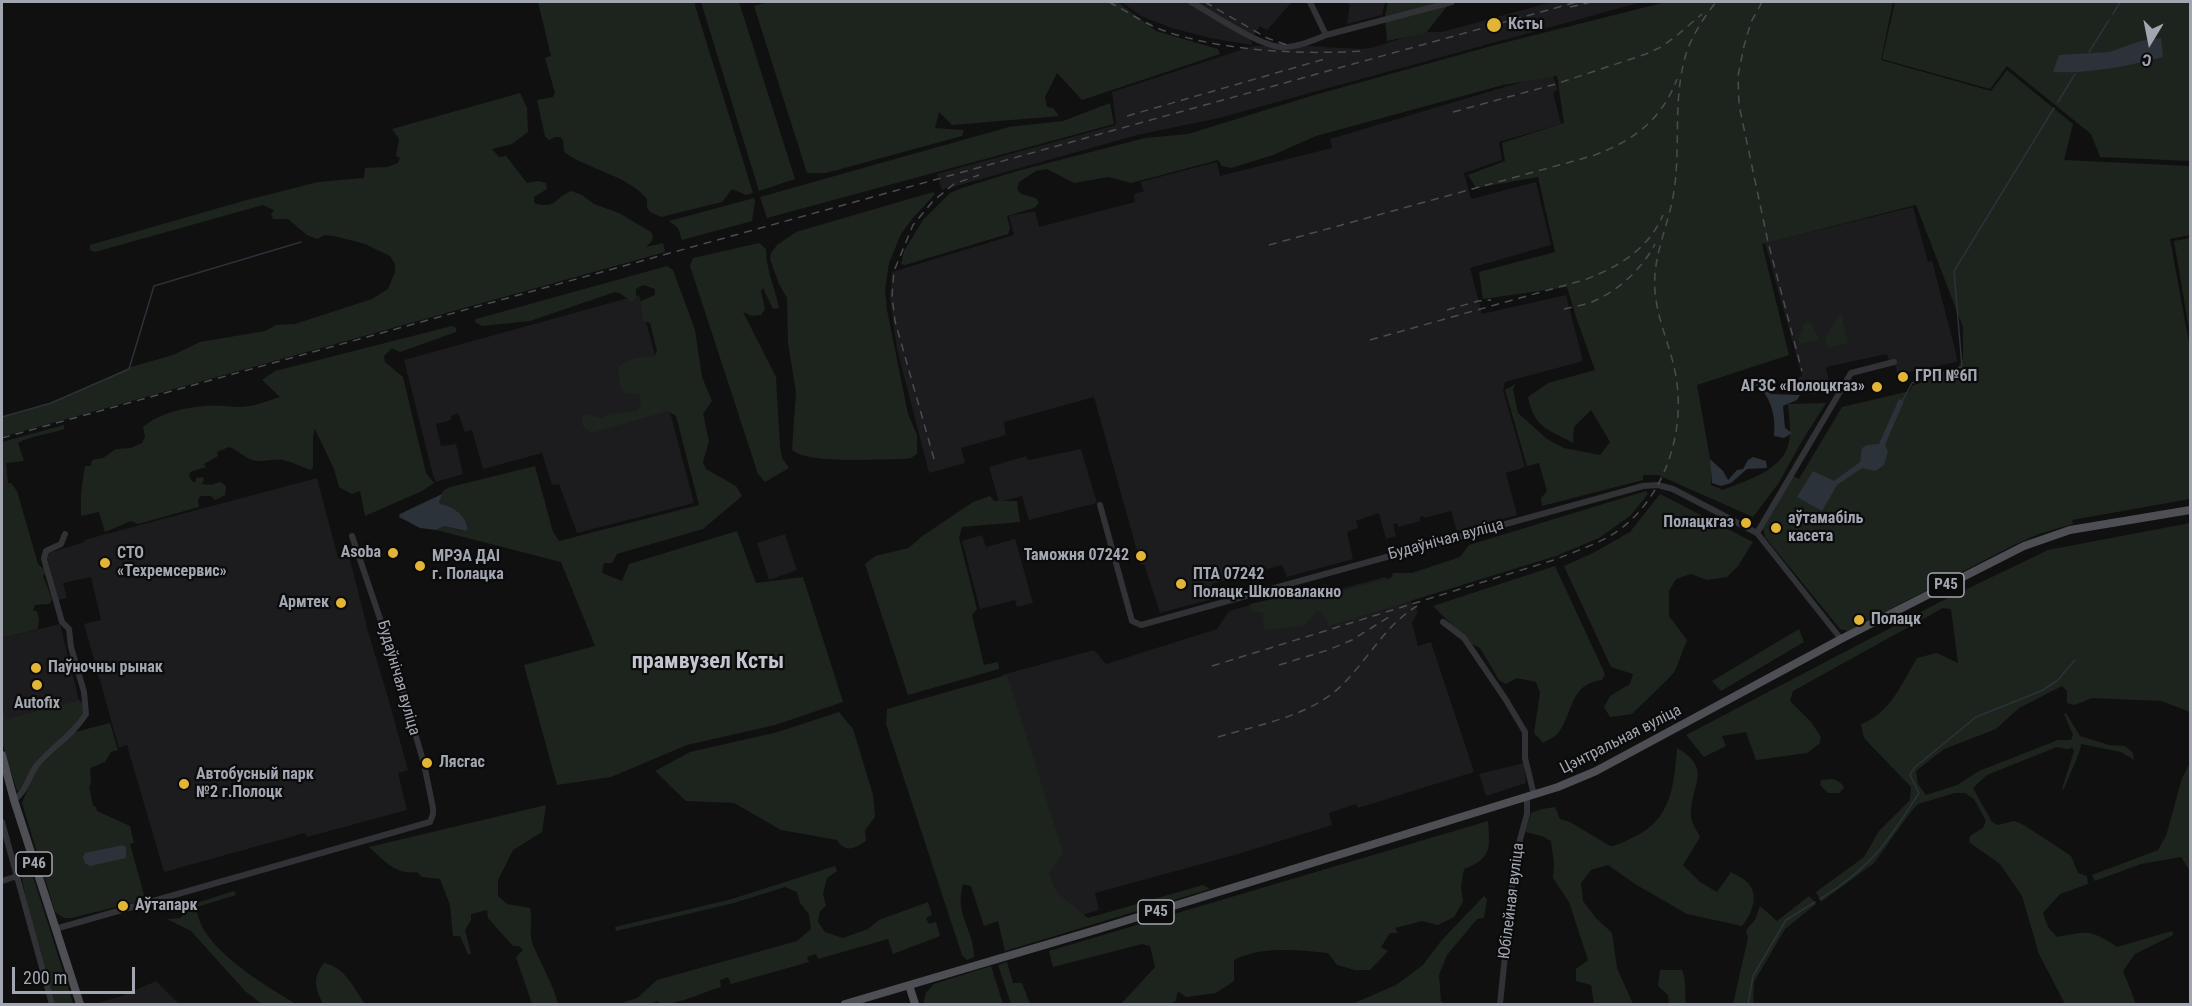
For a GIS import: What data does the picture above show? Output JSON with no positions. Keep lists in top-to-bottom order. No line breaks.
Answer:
{"streets":{"main road":["Р45","Цэнтральная вуліца","Р46"],"street":["Будаўнічая вуліца","Юбілейная вуліца"]},"crossings":[["Будаўнічая вуліца","Р45"],["Будаўнічая вуліца","Цэнтральная вуліца"],["Будаўнічая вуліца","Р46"],["Р45","Цэнтральная вуліца"],["Цэнтральная вуліца","Юбілейная вуліца"]],"districts":["прамвузел Ксты"],"places":["Ксты","ГРП №6П","АГЗС «Полоцкгаз»","Полацкгаз","аўтамабіль касета","Asoba","Таможня 07242","СТО «Техремсервис»","МРЭА ДАІ г. Полацка","ПТА 07242 Полацк-Шкловалакно","Армтек","Полацк","Паўночны рынак","Autofix","Лясгас","Автобусный парк №2 г.Полоцк","Аўтапарк"],"scale_bar":"200 m","north":"bottom"}
